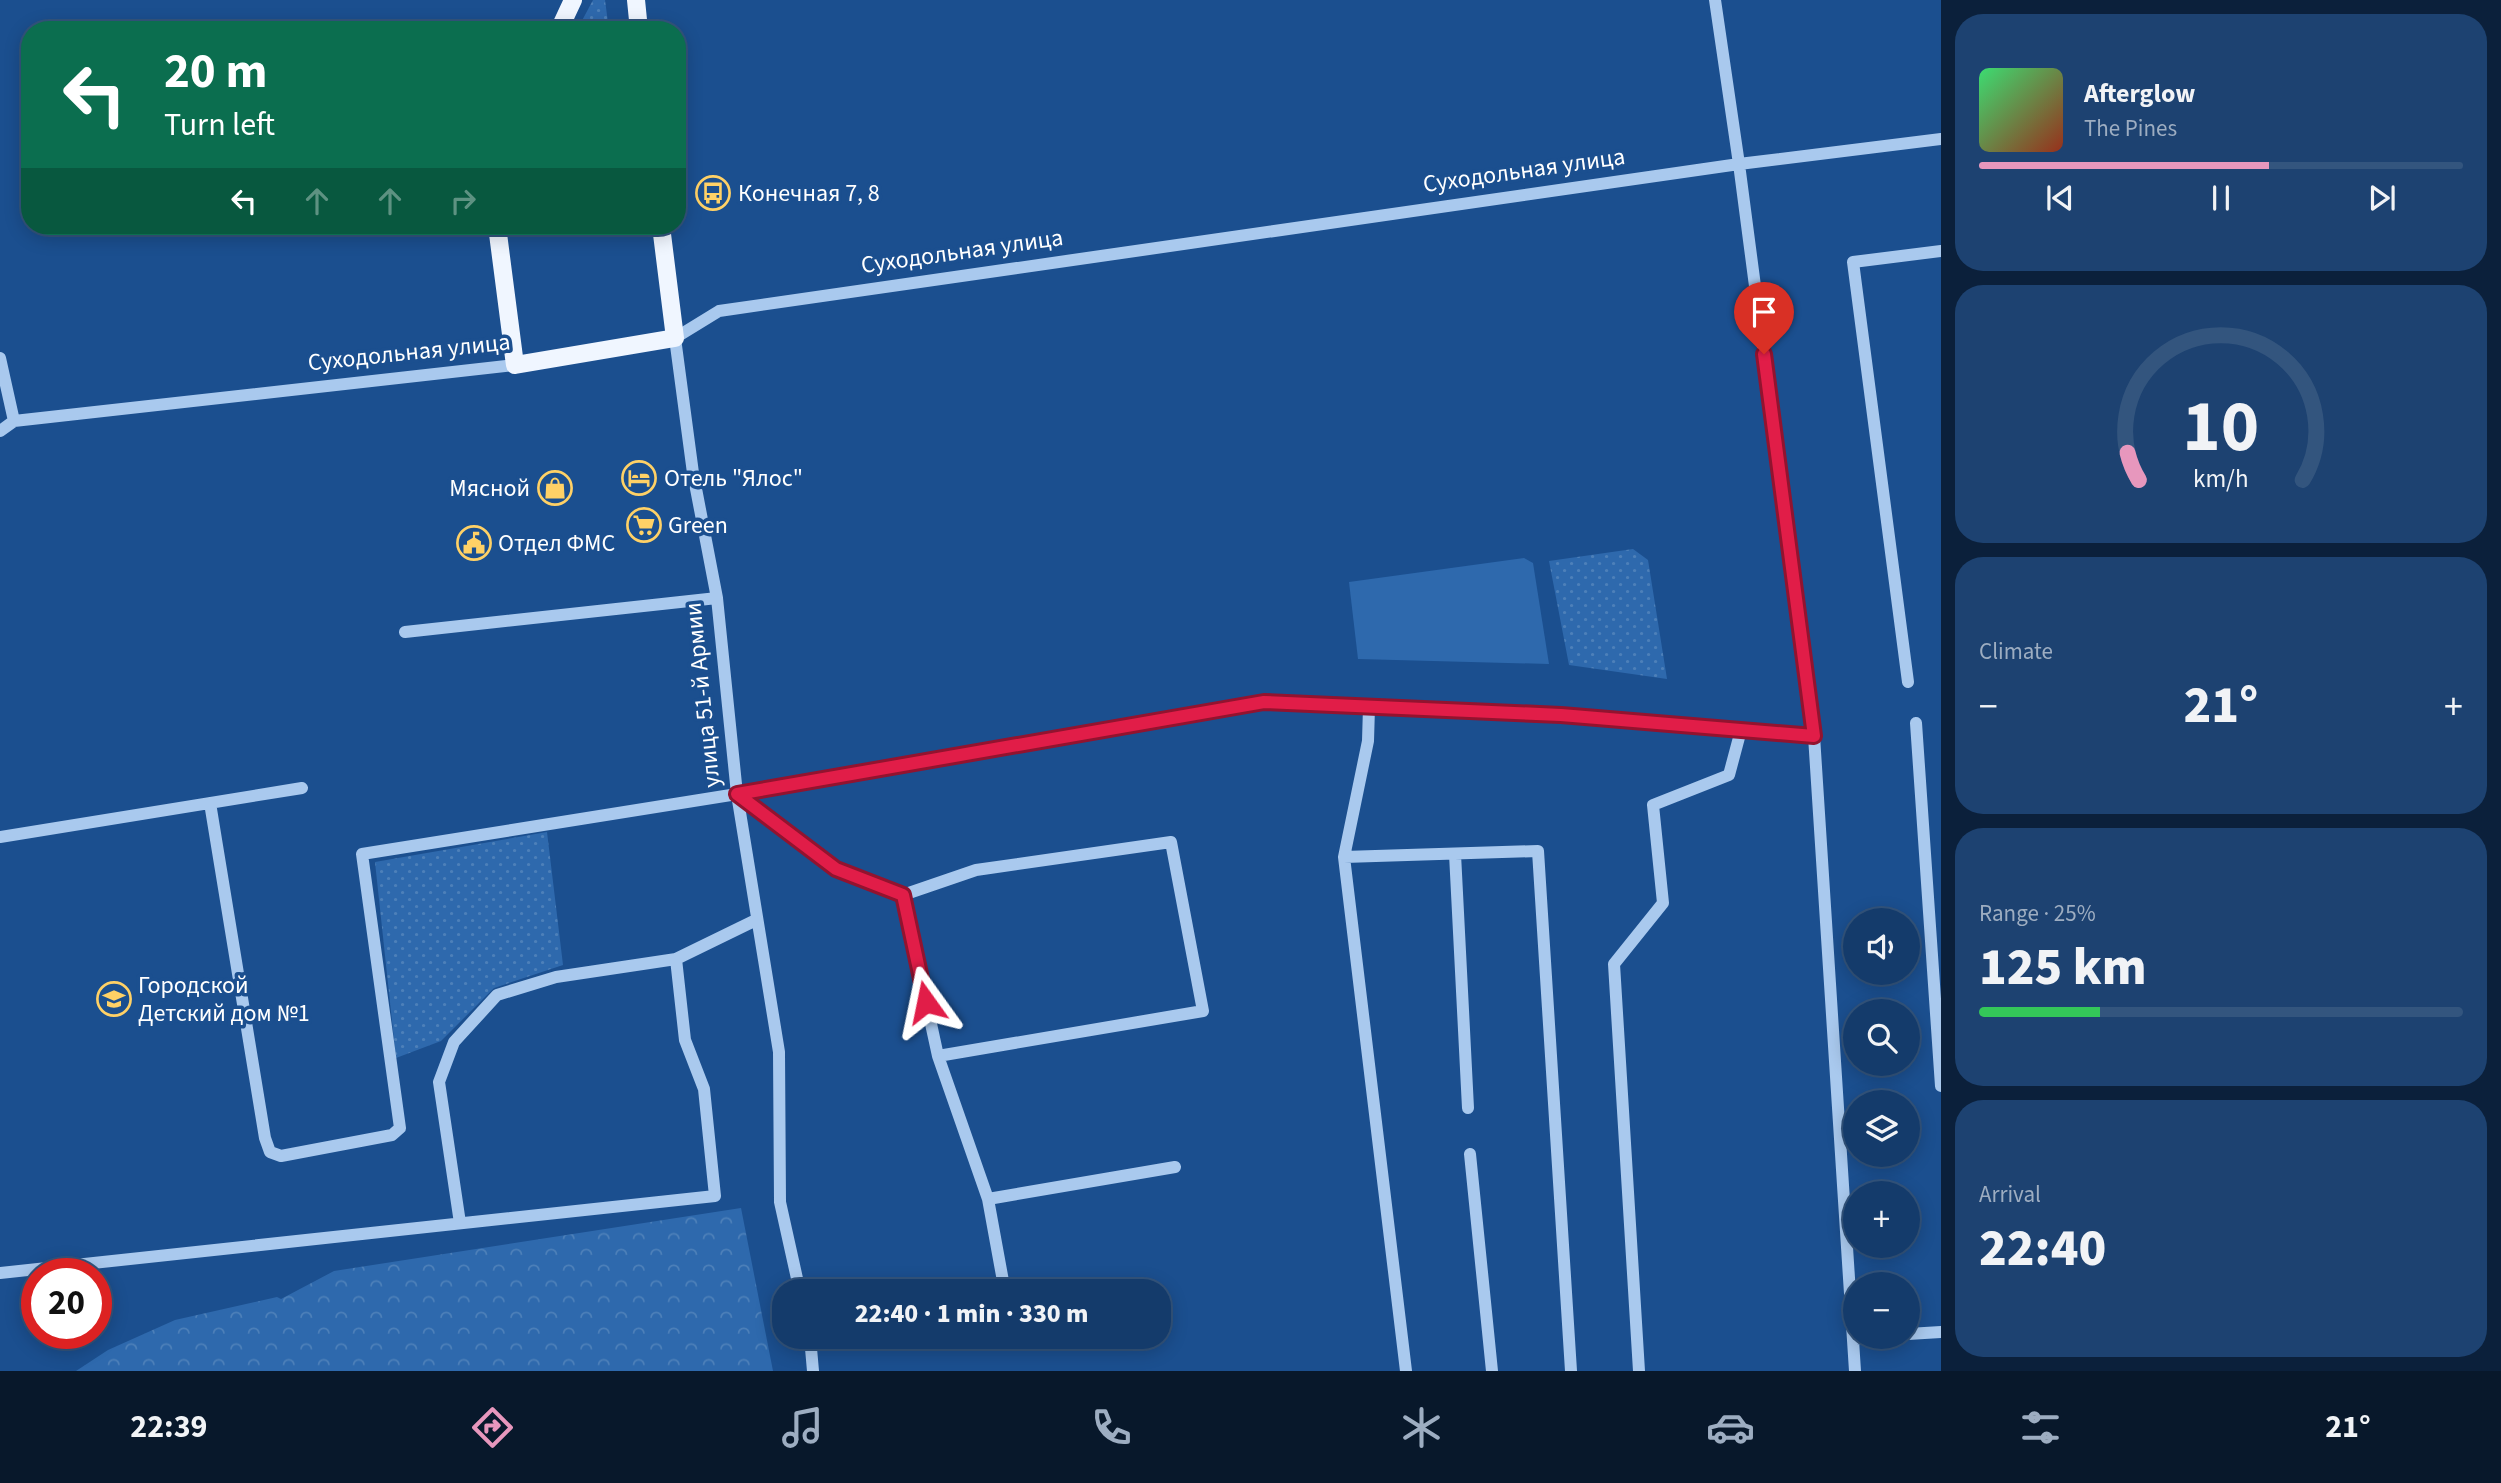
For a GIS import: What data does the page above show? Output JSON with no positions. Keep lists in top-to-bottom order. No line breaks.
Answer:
{"streets":{"main road":["Суходольная улица","улица 51-й Армии"]},"crossings":[["Суходольная улица","улица 51-й Армии"]],"places":{"bus stop":["Конечная 7, 8"],"hotel":["Отель \"Ялос\""],"shop":["Мясной"],"supermarket":["Green"],"public building":["Отдел ФМС"],"school or university":["Городской Детский дом №1"]},"page":{"turn":["20 m","Turn left"],"song":["Afterglow","The Pines"],"tile":["Climate",["Range · 25%","125 km"],["Arrival","22:40"]],"heat":["−","21°","+"],"map_buttons":["+","−"],"limit":"20","trip":"22:40 · 1 min · 330 m","tabs":["22:39","21°"],"gauge":["10","km/h"]}}
